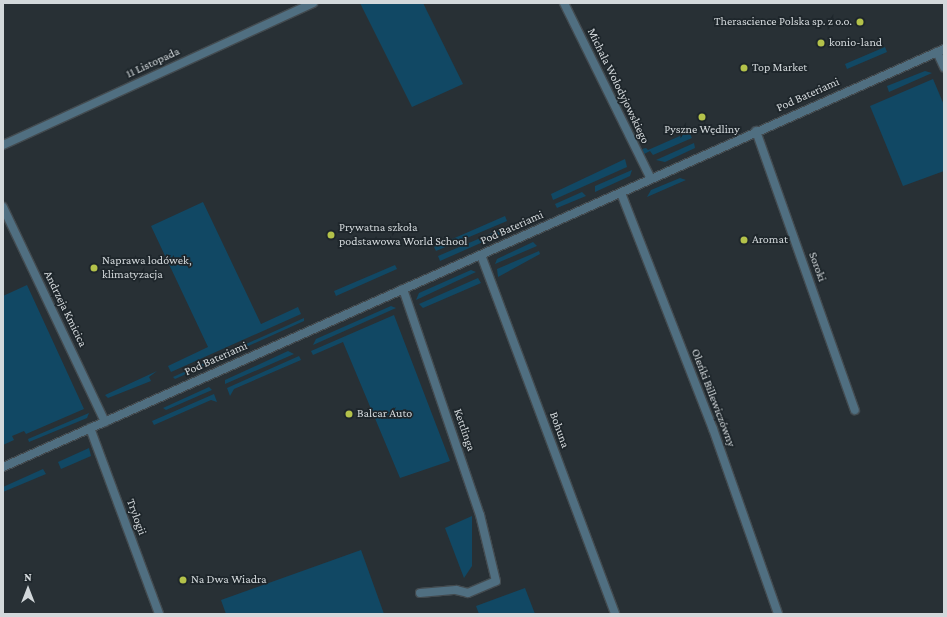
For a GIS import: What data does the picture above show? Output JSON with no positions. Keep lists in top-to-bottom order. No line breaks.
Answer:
{"streets":{"street":["11 Listopada","Michała Wołodyjowskiego","Pod Bateriami","Soroki","Andrzeja Kmicica","Oleńki Billewiczówny","Kettlinga","Bohuna","Trylogii"]},"crossings":[["Michała Wołodyjowskiego","Pod Bateriami"],["Pod Bateriami","Soroki"],["Pod Bateriami","Andrzeja Kmicica"],["Pod Bateriami","Oleńki Billewiczówny"],["Pod Bateriami","Kettlinga"],["Pod Bateriami","Bohuna"],["Pod Bateriami","Trylogii"]],"places":["Therascience Polska sp. z o.o.","konio-land","Top Market","Pyszne Wędliny","Prywatna szkoła podstawowa World School","Aromat","Naprawa lodówek, klimatyzacja","Balcar Auto","Na Dwa Wiadra"],"north":"top"}
